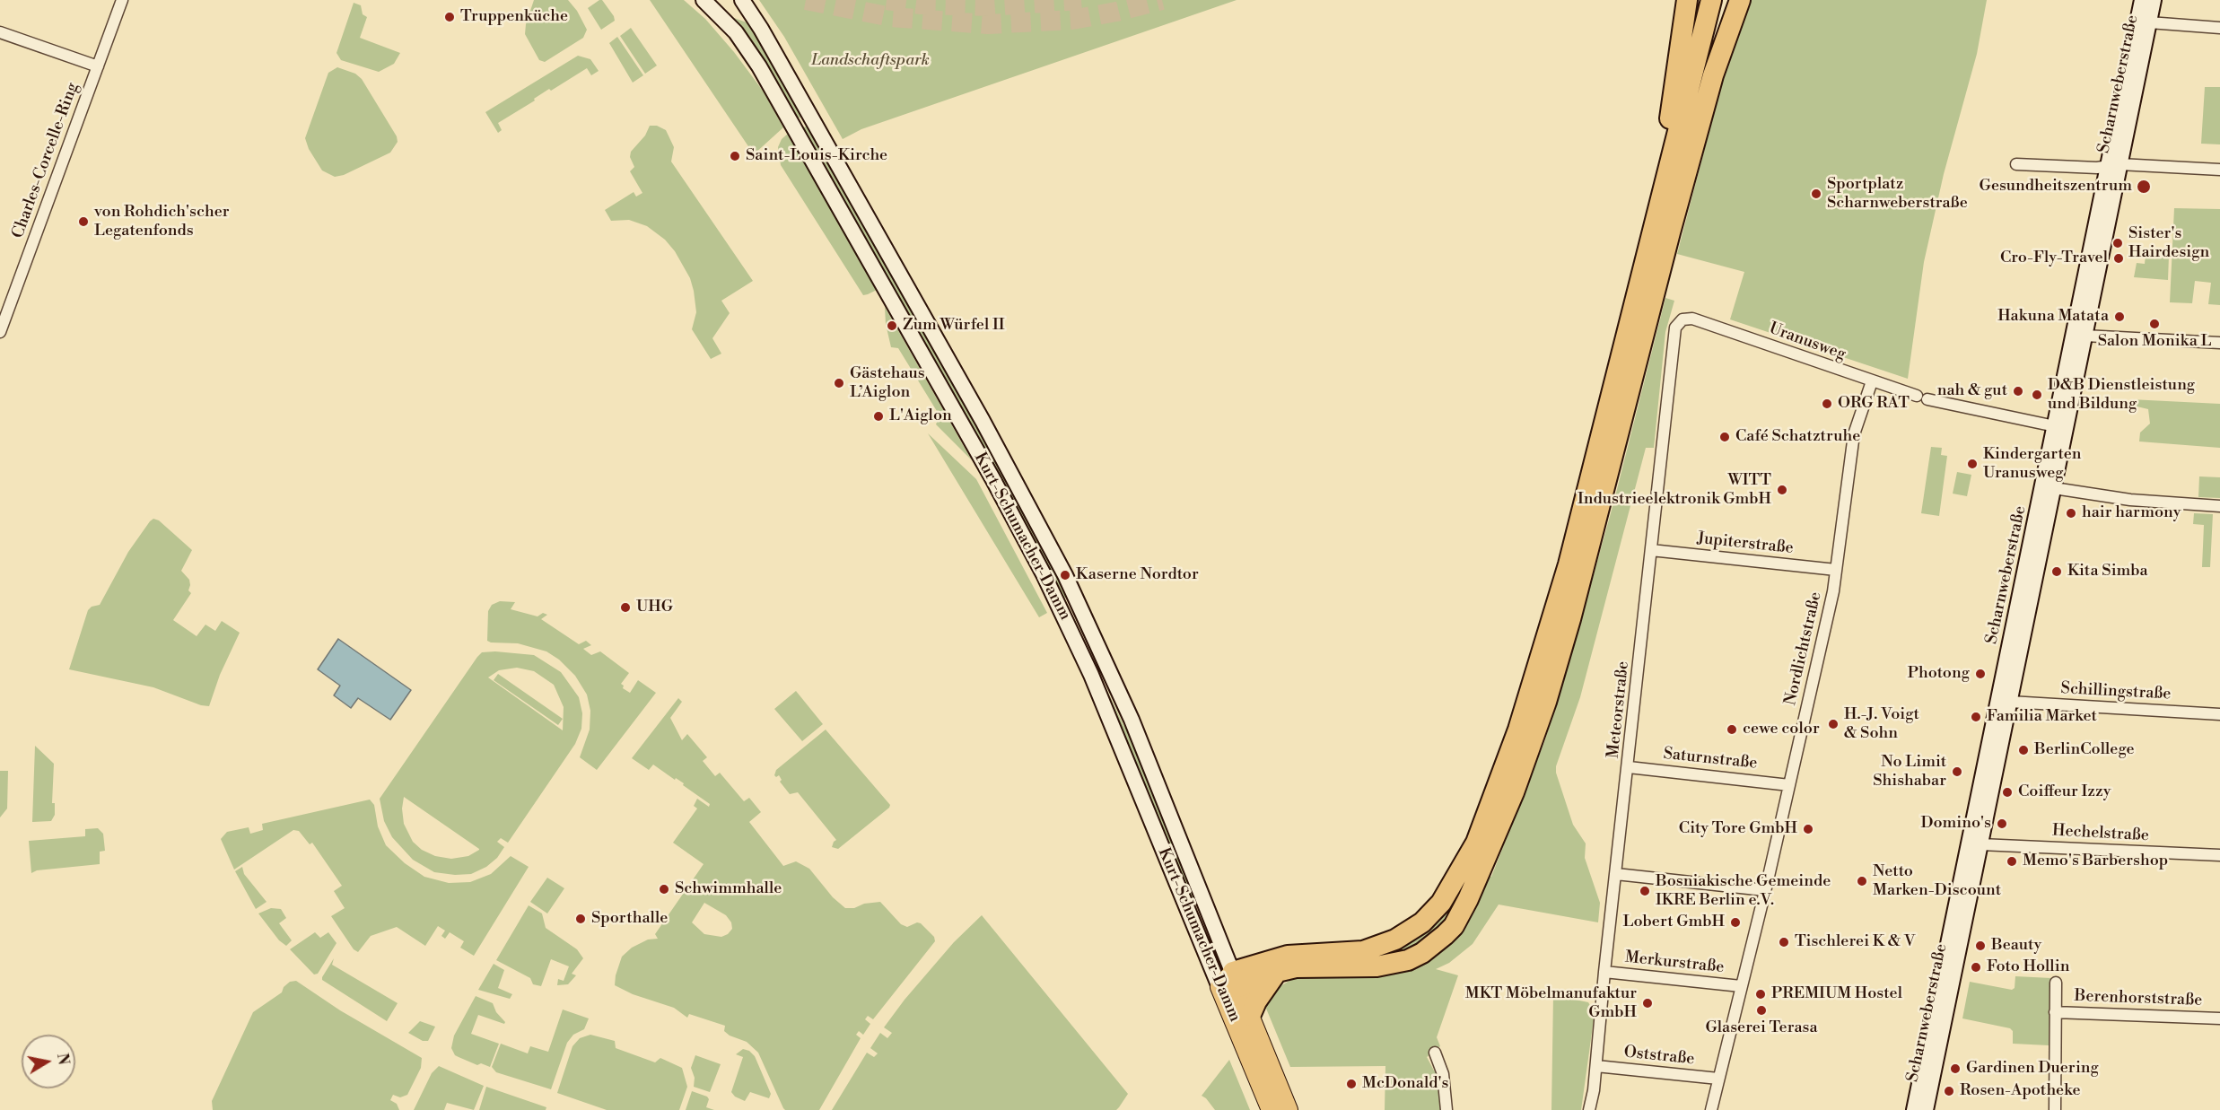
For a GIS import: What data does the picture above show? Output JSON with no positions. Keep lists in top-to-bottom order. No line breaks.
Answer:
{"streets":{"main road":["Scharnweberstraße","Kurt-Schumacher-Damm"],"street":["Charles-Corcelle-Ring","Uranusweg","Jupiterstraße","Nordlichtstraße","Schillingstraße","Meteorstraße","Saturnstraße","Hechelstraße","Merkurstraße","Berenhorststraße","Oststraße"]},"crossings":[["Scharnweberstraße","Uranusweg"],["Scharnweberstraße","Schillingstraße"],["Scharnweberstraße","Hechelstraße"],["Uranusweg","Nordlichtstraße"],["Uranusweg","Meteorstraße"],["Jupiterstraße","Nordlichtstraße"],["Jupiterstraße","Meteorstraße"],["Nordlichtstraße","Saturnstraße"],["Nordlichtstraße","Merkurstraße"],["Nordlichtstraße","Oststraße"],["Meteorstraße","Saturnstraße"],["Meteorstraße","Merkurstraße"],["Meteorstraße","Oststraße"]],"parks":["Landschaftspark"],"places":["Truppenküche","Saint-Louis-Kirche","Gesundheitszentrum","Sportplatz Scharnweberstraße","von Rohdich'scher Legatenfonds","Sister's Hairdesign","Cro-Fly-Travel","Hakuna Matata","Salon Monika L","Zum Würfel II","Gästehaus L’Aiglon","nah & gut","D&B Dienstleistung und Bildung","ORG RAT","L'Aiglon","Café Schatztruhe","Kindergarten Uranusweg","WITT Industrieelektronik GmbH","hair harmony","Kita Simba","Kaserne Nordtor","UHG","Photong","Familia Market","H.-J. Voigt & Sohn","cewe color","BerlinCollege","No Limit Shishabar","Coiffeur Izzy","Domino's","City Tore GmbH","Memo's Barbershop","Netto Marken-Discount","Schwimmhalle","Bosniakische Gemeinde IKRE Berlin e.V.","Sporthalle","Lobert GmbH","Tischlerei K & V","Beauty","Foto Hollin","PREMIUM Hostel","MKT Möbelmanufaktur GmbH","Glaserei Terasa","Gardinen Duering","McDonald's","Rosen-Apotheke"],"north":"right"}
